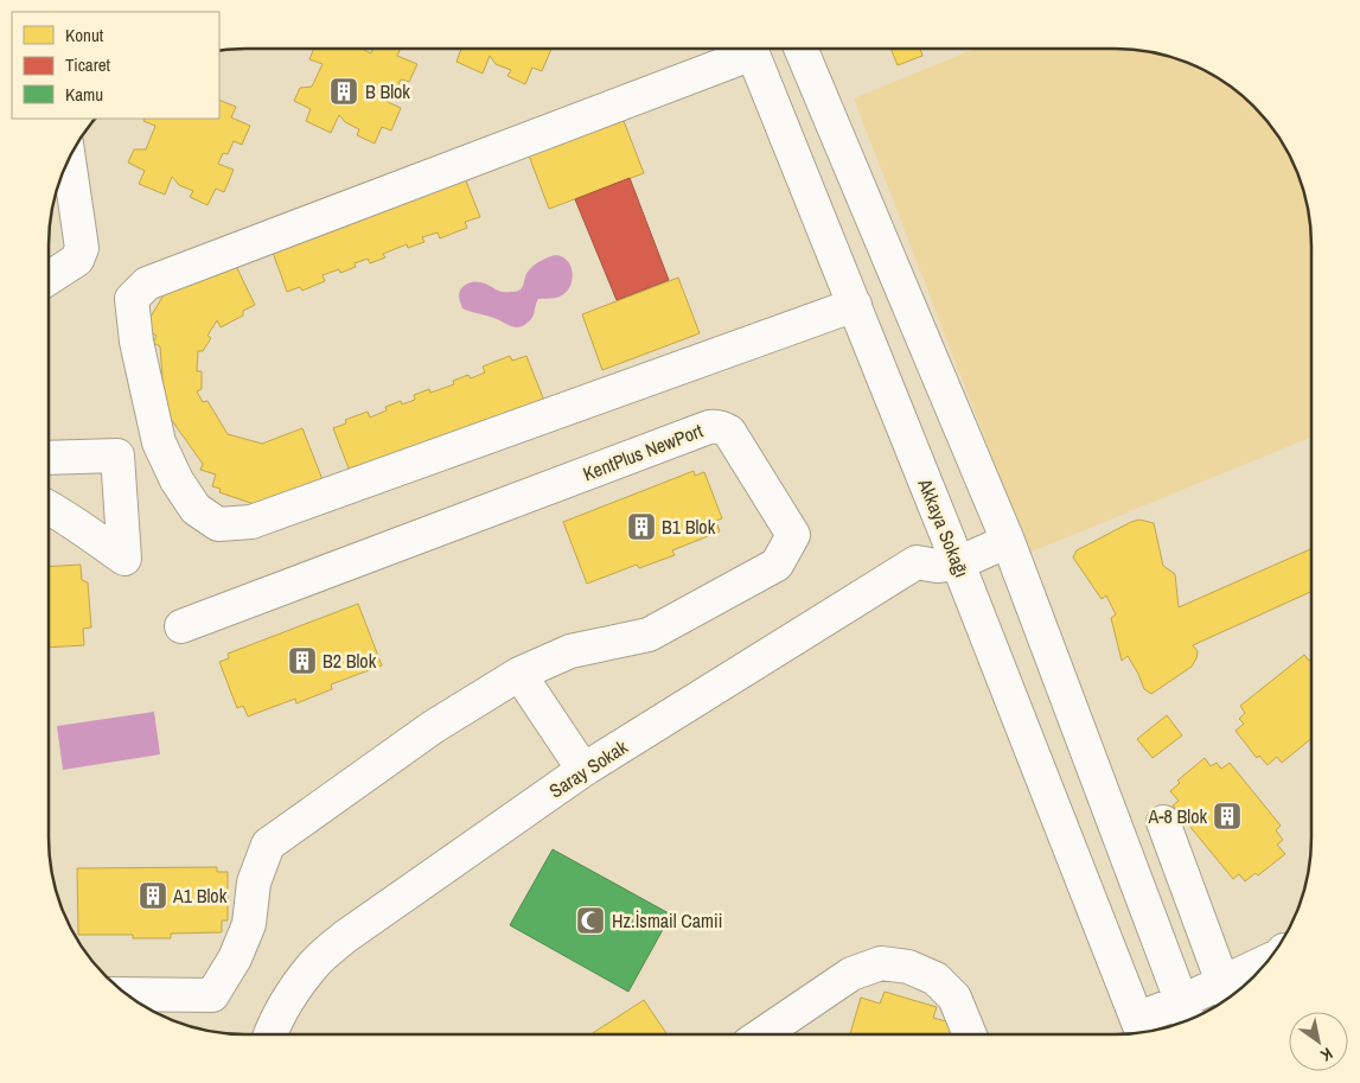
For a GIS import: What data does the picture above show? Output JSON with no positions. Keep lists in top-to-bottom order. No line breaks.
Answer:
{"streets":{"street":["KentPlus NewPort","Akkaya Sokağı","Saray Sokak"]},"crossings":[["Akkaya Sokağı","Saray Sokak"]],"places":{"building":["B Blok","B1 Blok","B2 Blok","A-8 Blok","A1 Blok"],"mosque":["Hz.İsmail Camii"]},"legend":["Konut","Ticaret","Kamu"],"north":"bottom right"}
